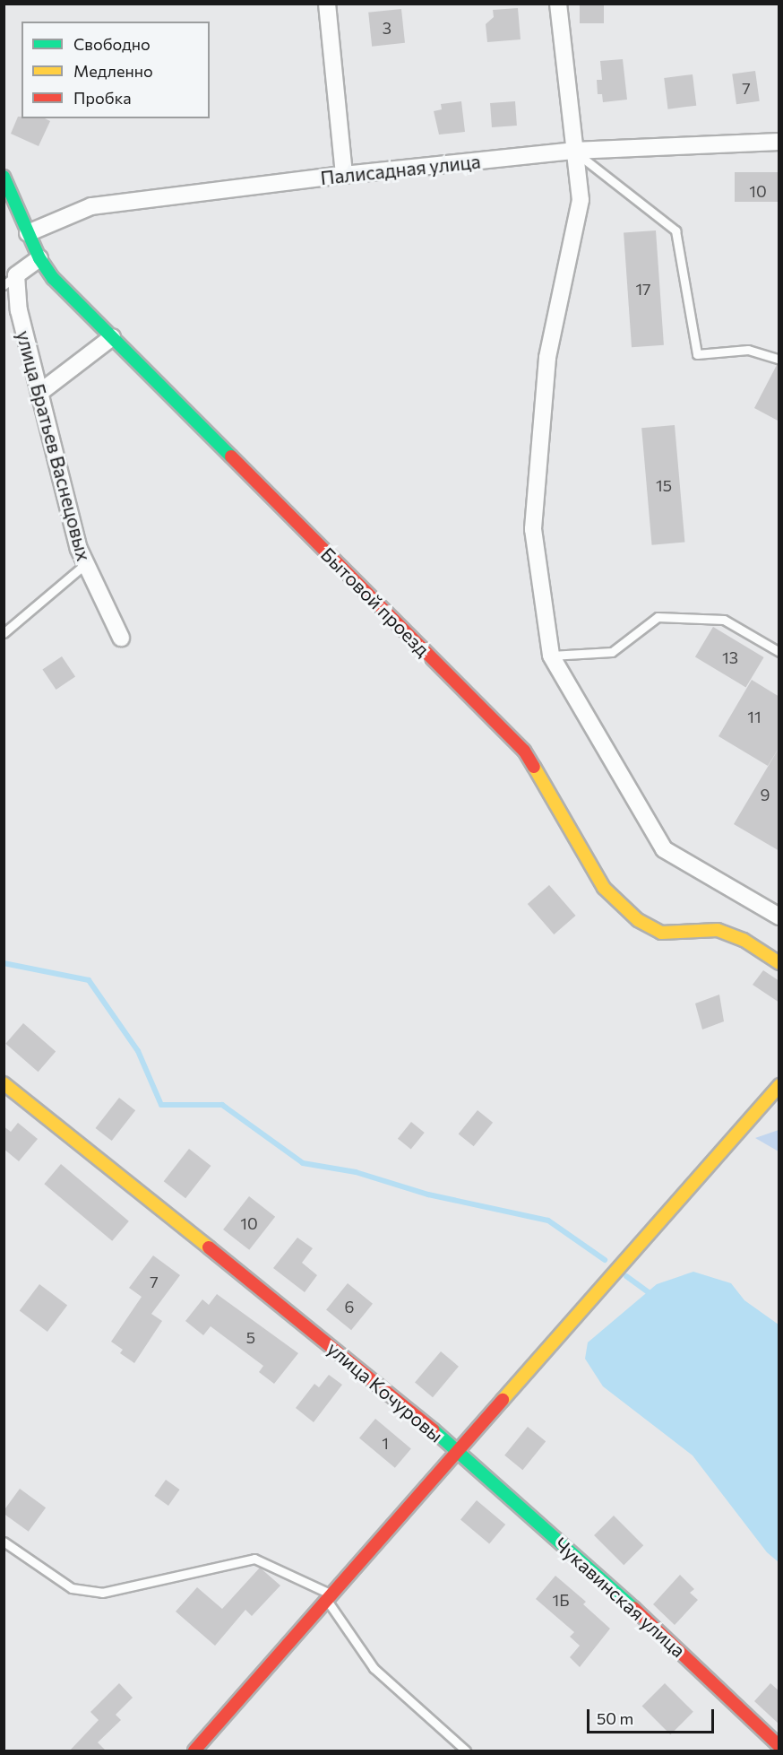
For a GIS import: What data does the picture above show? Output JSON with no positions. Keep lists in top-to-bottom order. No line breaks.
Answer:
{"streets":{"street":["Палисадная улица","улица Братьев Васнецовых","Бытовой проезд","улица Кочуровы","Чукавинская улица"]},"crossings":[["Палисадная улица","Бытовой проезд"],["улица Братьев Васнецовых","Бытовой проезд"],["улица Кочуровы","Чукавинская улица"]],"house_numbers":["3","7","10","17","15","13","11","9","10","7","6","5","1","1Б"],"legend":["Свободно","Медленно","Пробка"],"scale_bar":"50 m"}
